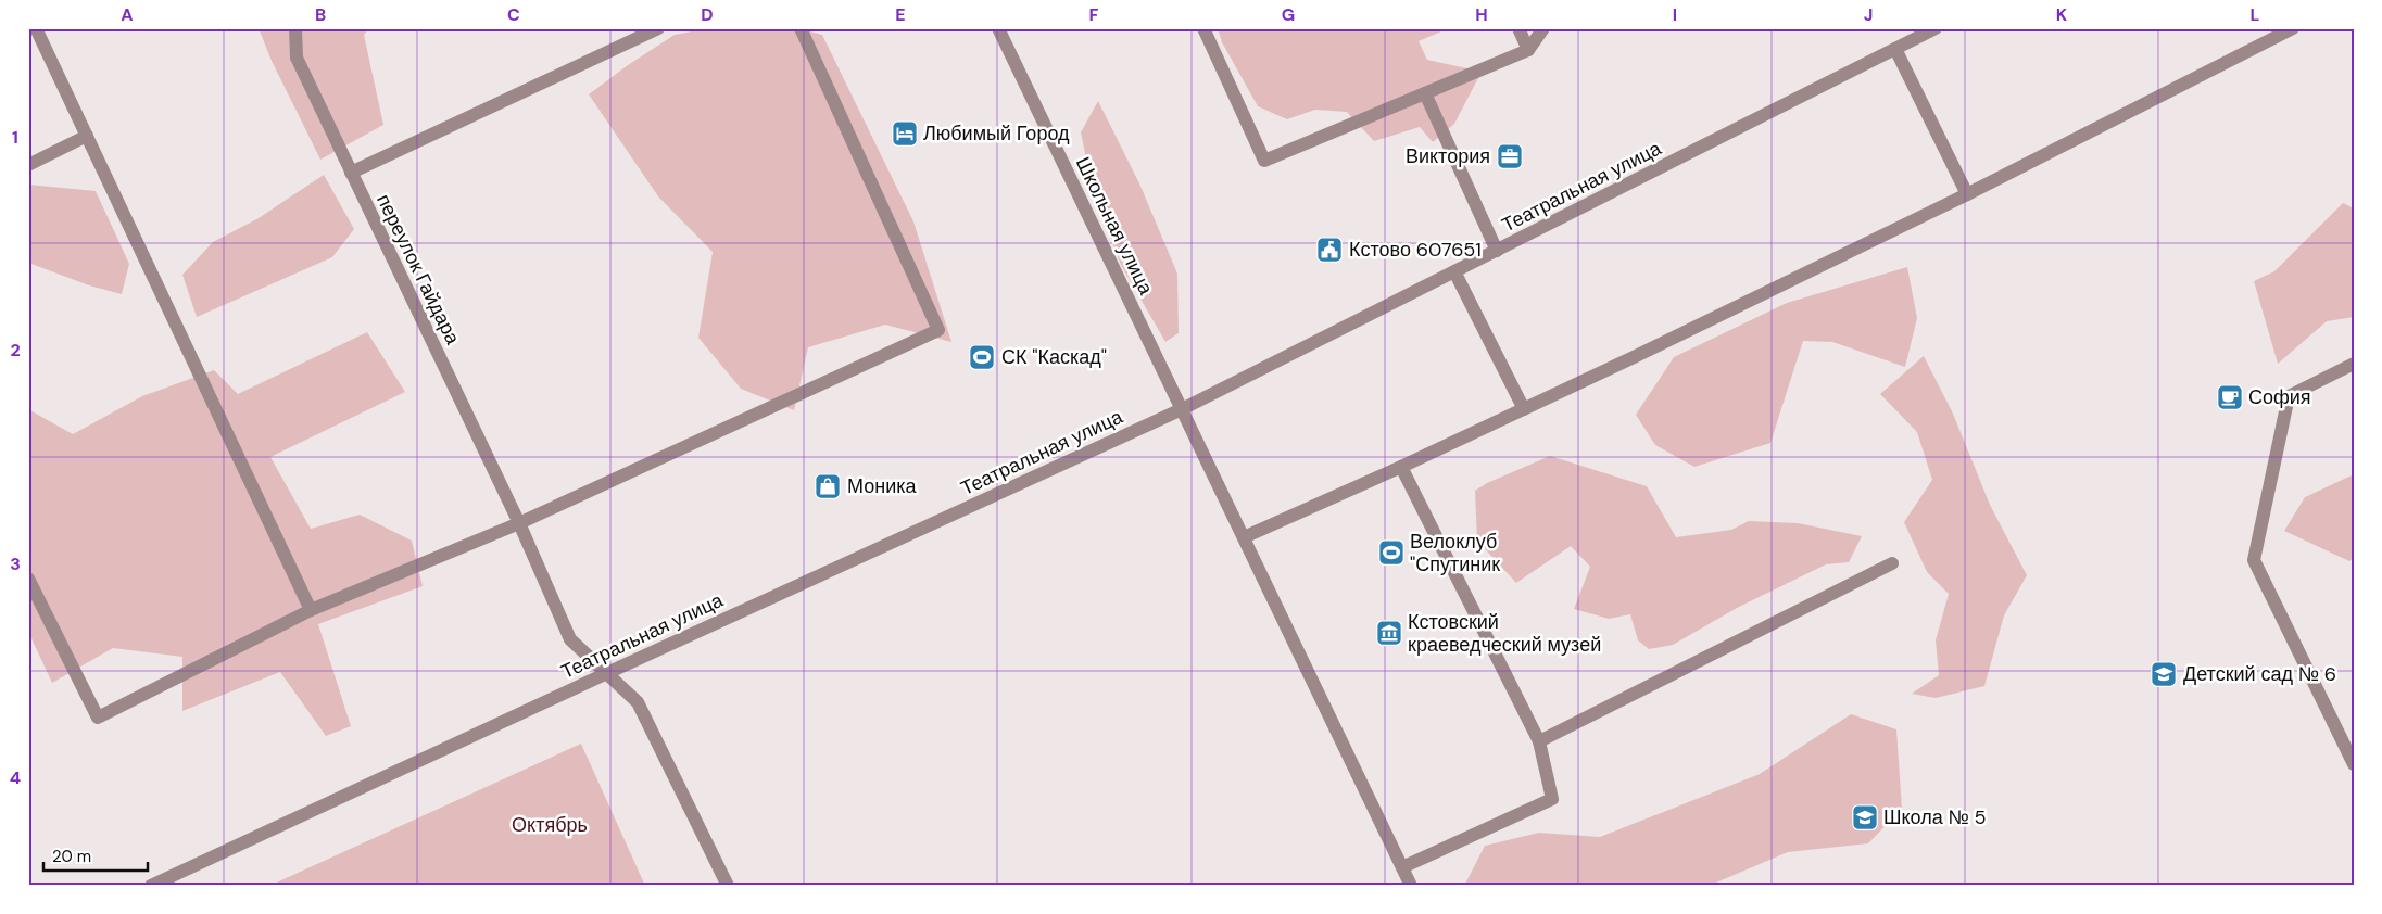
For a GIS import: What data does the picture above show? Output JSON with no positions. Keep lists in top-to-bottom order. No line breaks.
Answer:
{"streets":{"street":["Театральная улица","Школьная улица","переулок Гайдара"]},"crossings":[["Театральная улица","Школьная улица"],["Театральная улица","переулок Гайдара"]],"parks":["Октябрь"],"places":{"hotel":["Любимый Город"],"office":["Виктория"],"public building":["Кстово 607651"],"sports":["СК \"Каскад\"","Велоклуб \"Спутиник"],"cafe":["София"],"shop":["Моника"],"museum":["Кстовский краеведческий музей"],"school or university":["Детский сад № 6","Школа № 5"]},"scale_bar":"20 m","grid":{"columns":["A","B","C","D","E","F","G","H","I","J","K","L"],"rows":["1","2","3","4"]}}
